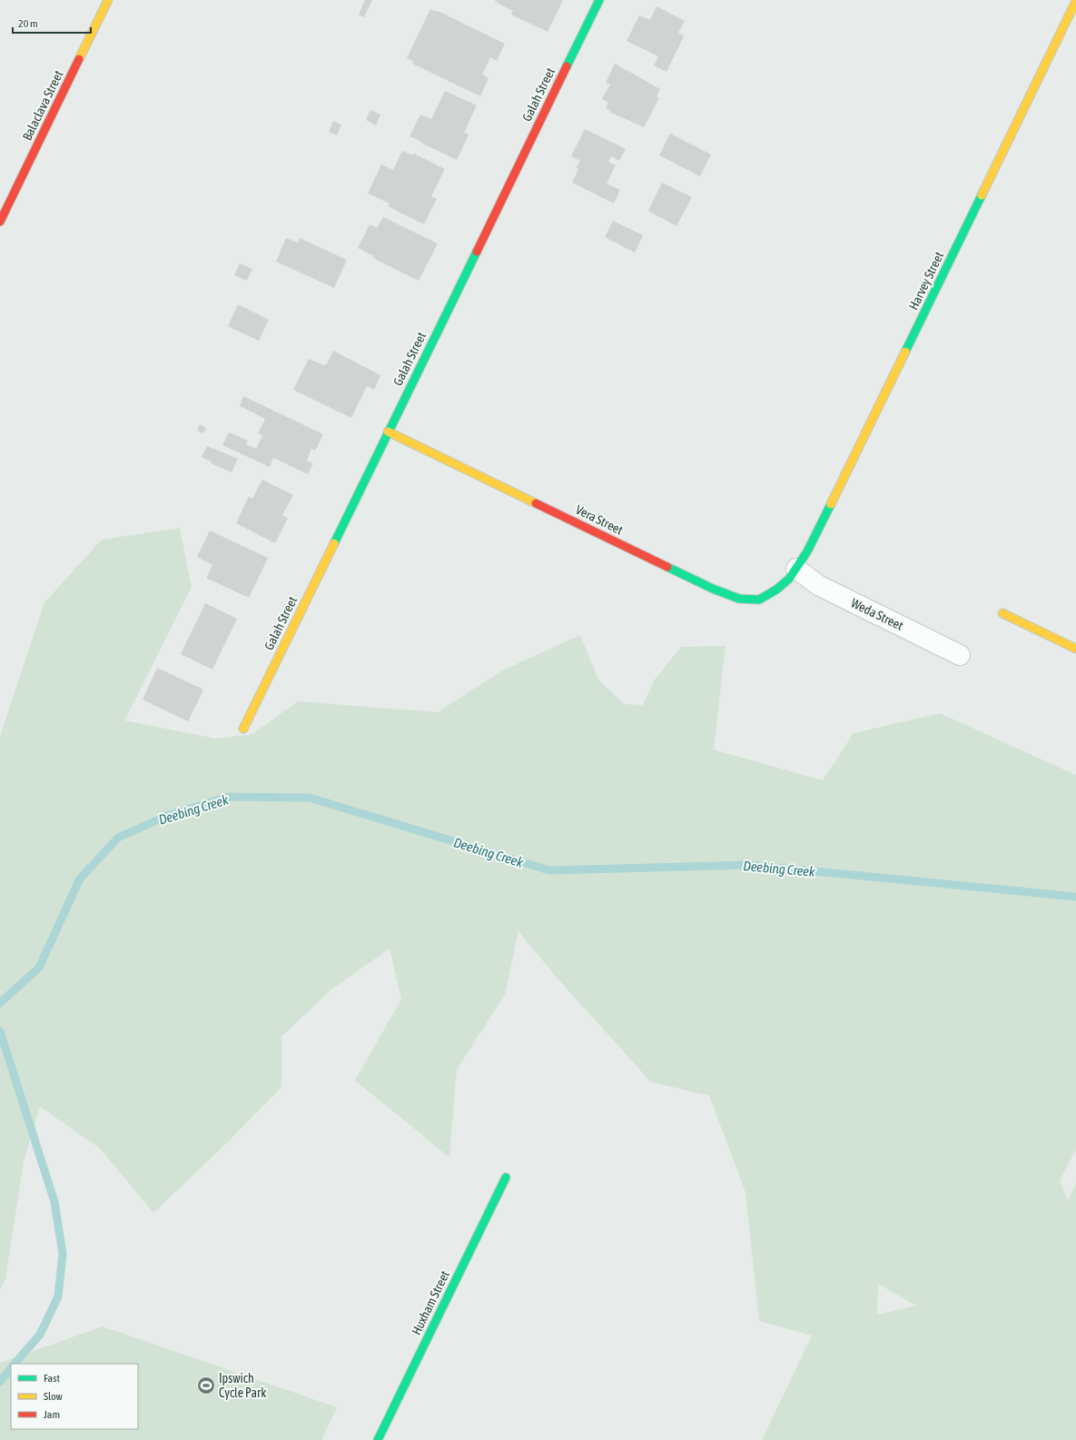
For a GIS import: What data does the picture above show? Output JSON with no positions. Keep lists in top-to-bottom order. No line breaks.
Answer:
{"streets":{"street":["Galah Street","Balaclava Street","Harvey Street","Vera Street","Weda Street","Huxham Street"]},"crossings":[["Galah Street","Vera Street"],["Harvey Street","Vera Street"],["Harvey Street","Weda Street"],["Vera Street","Weda Street"]],"water":["Deebing Creek"],"places":{"sports":["Ipswich Cycle Park"]},"legend":["Fast","Slow","Jam"],"scale_bar":"20 m"}
